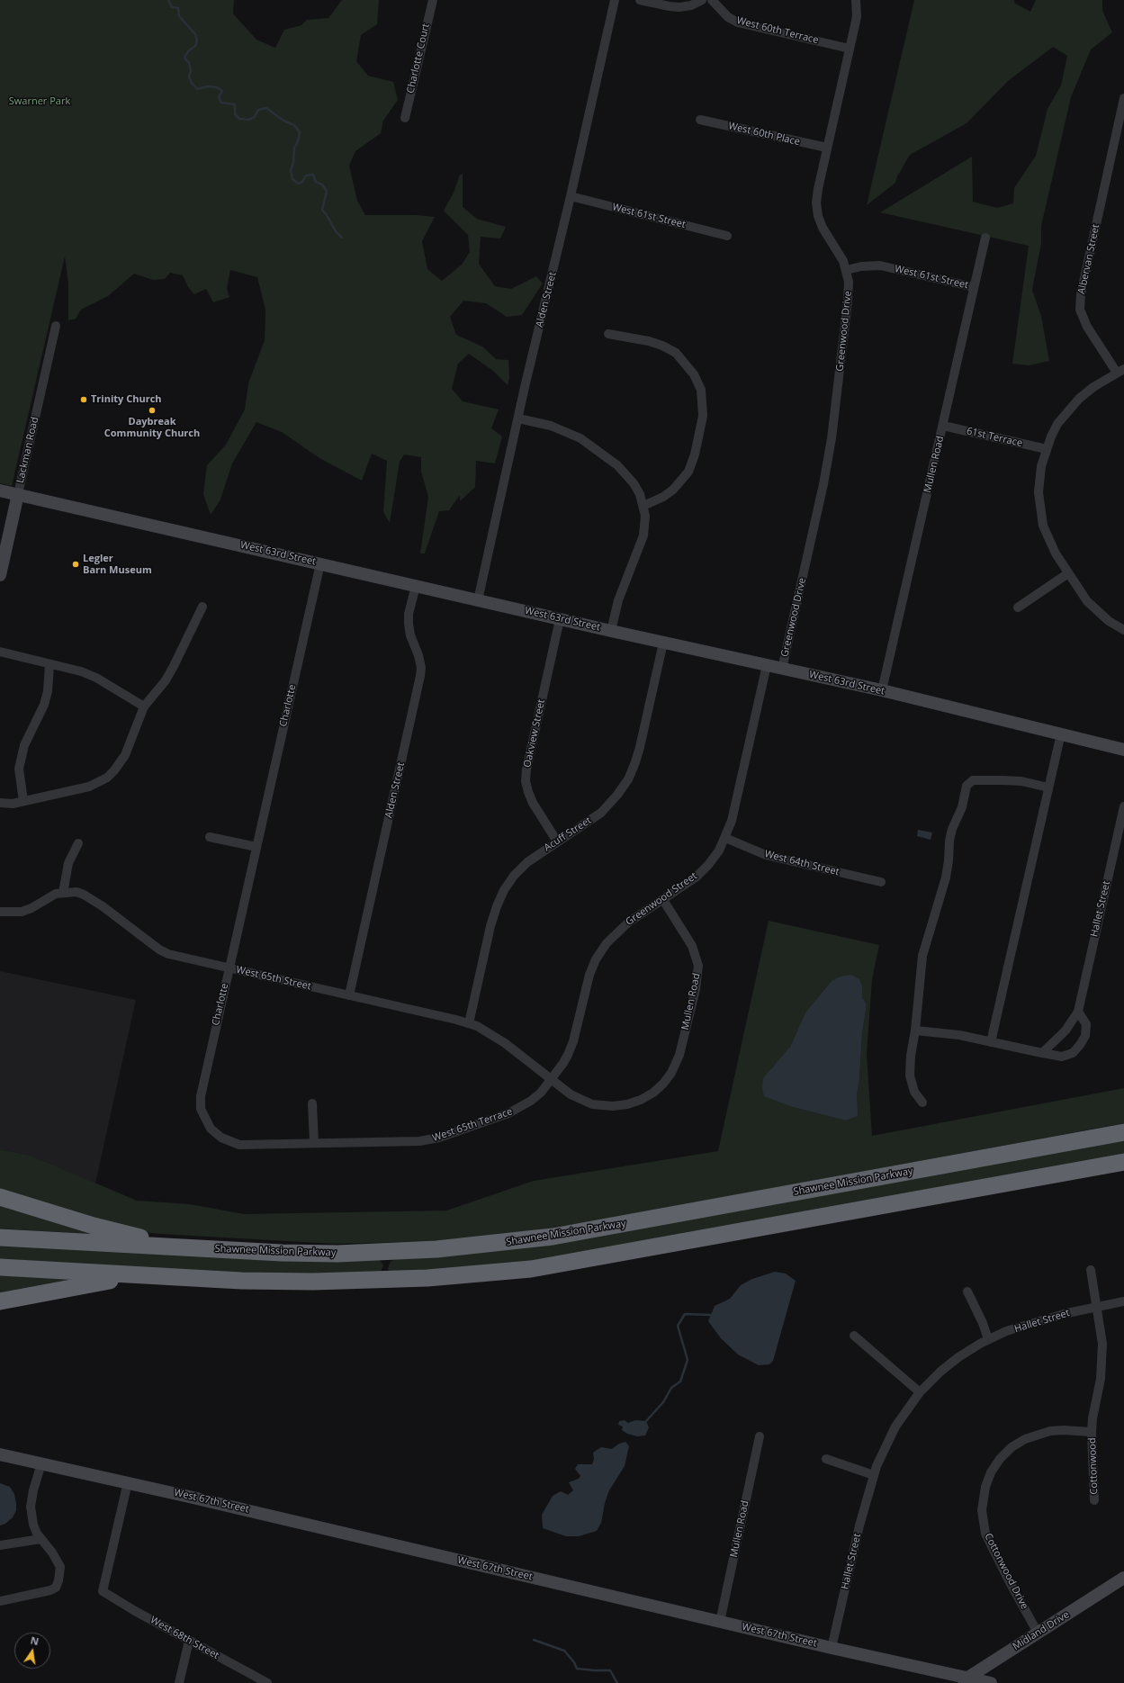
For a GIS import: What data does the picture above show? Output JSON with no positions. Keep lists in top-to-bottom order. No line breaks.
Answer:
{"streets":{"highway":["Shawnee Mission Parkway"],"street":["West 60th Terrace","Charlotte Court","West 60th Place","West 61st Street","Albervan Street","Alden Street","Greenwood Drive","61st Terrace","Lackman Road","Mullen Road","West 63rd Street","Charlotte","Oakview Street","Acuff Street","West 64th Street","Greenwood Street","Hallet Street","West 65th Street","West 65th Terrace","Cottonwood","West 67th Street","Cottonwood Drive","Midland Drive","West 68th Street"]},"crossings":[["West 60th Terrace","Greenwood Drive"],["West 60th Place","Greenwood Drive"],["West 61st Street","Alden Street"],["West 61st Street","Greenwood Drive"],["West 61st Street","Mullen Road"],["Albervan Street","61st Terrace"],["Alden Street","West 63rd Street"],["Alden Street","West 65th Street"],["Greenwood Drive","West 63rd Street"],["61st Terrace","Mullen Road"],["Lackman Road","West 63rd Street"],["Mullen Road","West 63rd Street"],["Mullen Road","Greenwood Street"],["Mullen Road","West 65th Street"],["Mullen Road","West 65th Terrace"],["Mullen Road","West 67th Street"],["West 63rd Street","Charlotte"],["West 63rd Street","Oakview Street"],["West 63rd Street","Acuff Street"],["West 63rd Street","Greenwood Street"],["Charlotte","West 65th Street"],["Charlotte","West 65th Terrace"],["Oakview Street","Acuff Street"],["Acuff Street","West 65th Street"],["West 64th Street","Greenwood Street"],["Greenwood Street","West 65th Street"],["Greenwood Street","West 65th Terrace"],["Hallet Street","West 67th Street"],["West 65th Street","West 65th Terrace"],["Cottonwood","Cottonwood Drive"],["West 67th Street","Midland Drive"],["West 67th Street","West 68th Street"],["Cottonwood Drive","Midland Drive"]],"parks":["Swarner Park"],"places":["Trinity Church","Daybreak Community Church","Legler Barn Museum"],"north":"top"}
